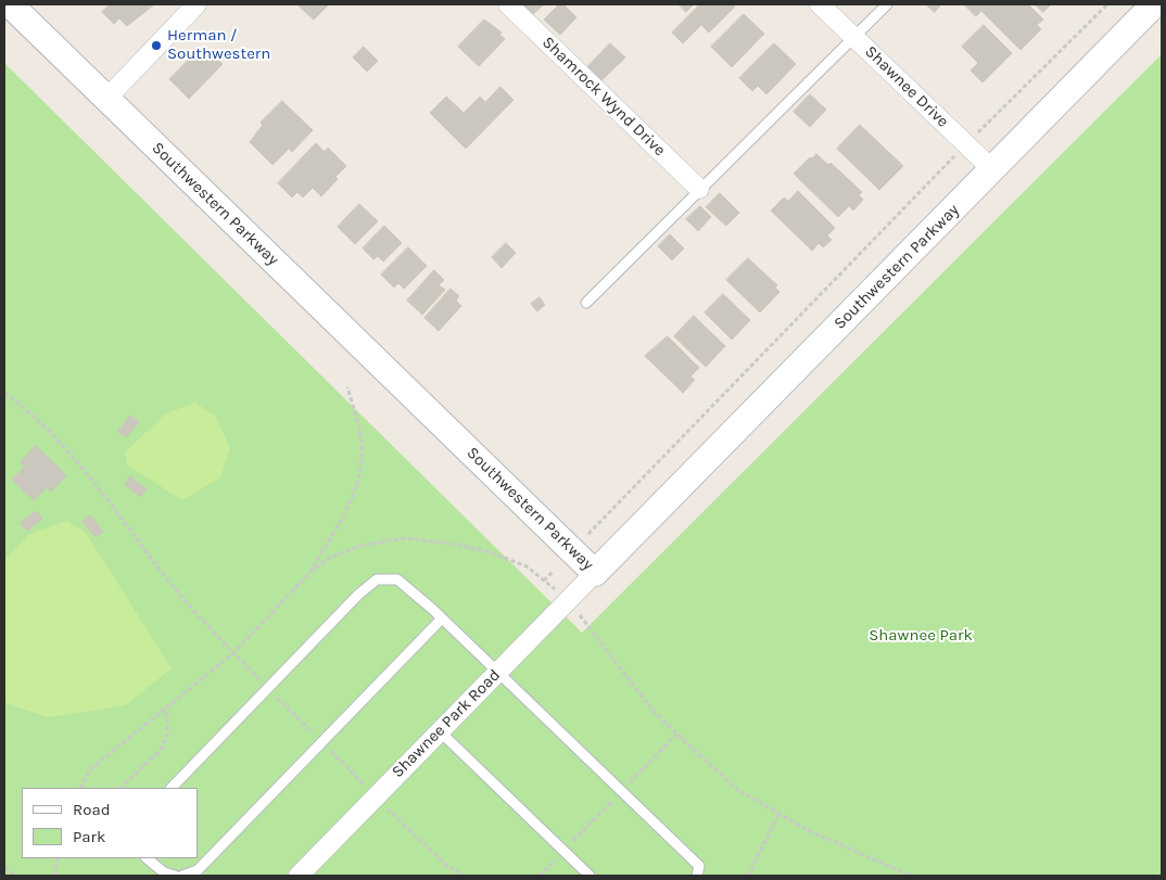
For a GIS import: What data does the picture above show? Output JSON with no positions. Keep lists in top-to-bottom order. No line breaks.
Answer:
{"streets":{"street":["Shawnee Drive","Shamrock Wynd Drive","Southwestern Parkway","Shawnee Park Road"]},"crossings":[["Shawnee Drive","Southwestern Parkway"],["Southwestern Parkway","Shawnee Park Road"]],"parks":["Shawnee Park"],"places":["Herman / Southwestern"],"legend":["Road","Park"]}
